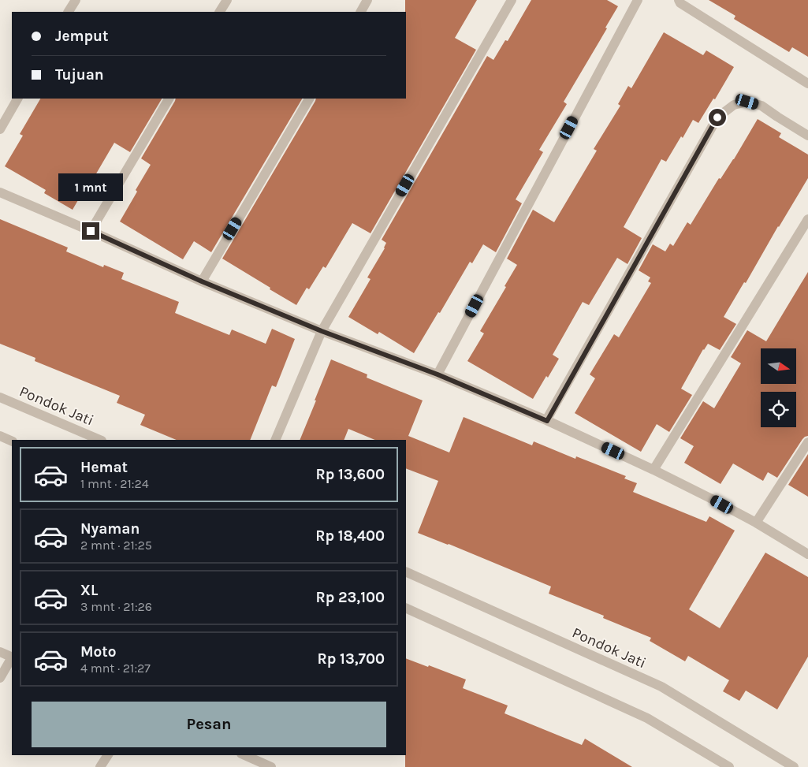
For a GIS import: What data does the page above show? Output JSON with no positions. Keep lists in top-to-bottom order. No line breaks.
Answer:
{"streets":{"street":["Pondok Jati"]},"north":"right","page":{"banner":["Jemput","Tujuan"],"bubble":"1 mnt","list":[{"name":"Hemat","note":"1 mnt · 21:24","value":"Rp 13,600"},{"name":"Nyaman","note":"2 mnt · 21:25","value":"Rp 18,400"},{"name":"XL","note":"3 mnt · 21:26","value":"Rp 23,100"},{"name":"Moto","note":"4 mnt · 21:27","value":"Rp 13,700"}],"buttons":"Pesan"}}
